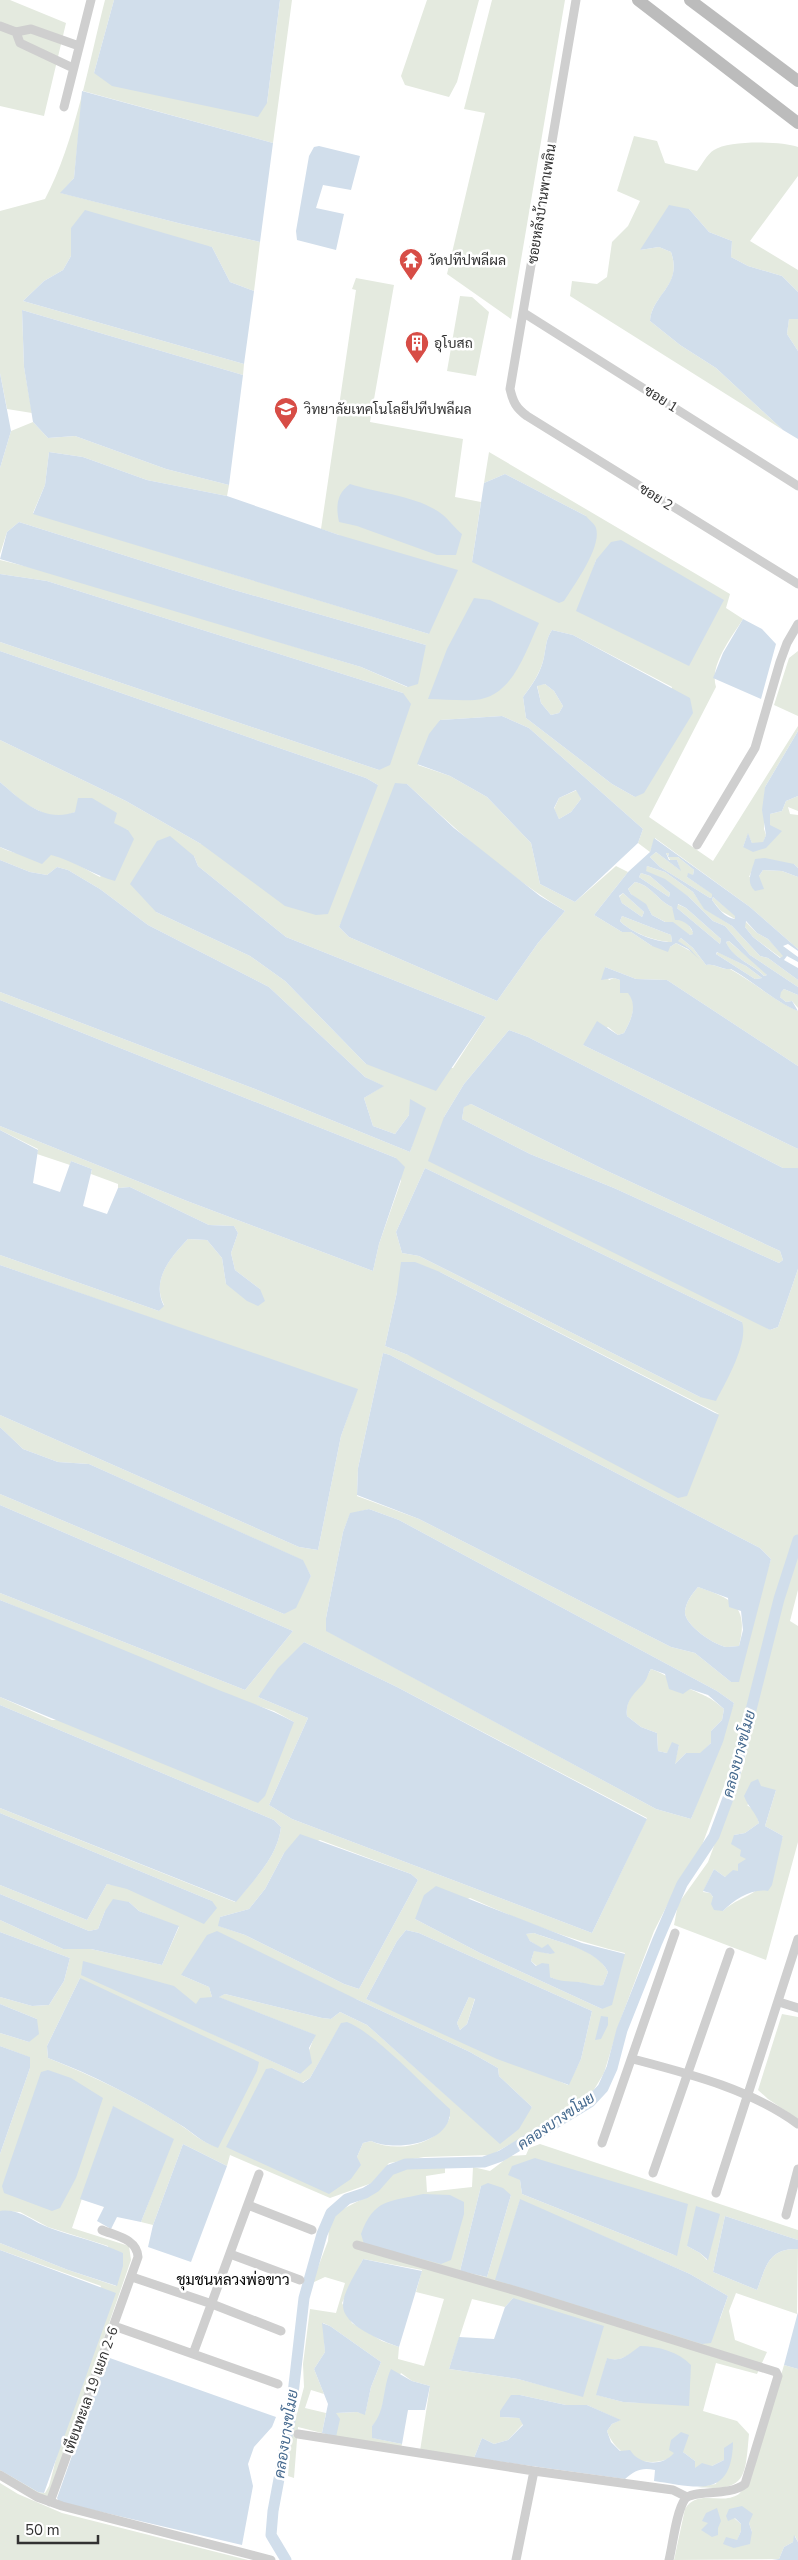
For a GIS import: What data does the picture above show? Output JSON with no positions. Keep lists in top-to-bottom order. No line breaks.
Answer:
{"streets":{"street":["ซอยหลังบ้านพาเพลิน","ซอย 1","ซอย 2","เทียนทะเล 19 แยก 2-6"]},"crossings":[["ซอยหลังบ้านพาเพลิน","ซอย 1"],["ซอยหลังบ้านพาเพลิน","ซอย 2"]],"districts":["ชุมชนหลวงพ่อขาว"],"water":["คลองบางขโมย"],"places":{"temple":["วัดปทีปพลีผล"],"building":["อุโบสถ"],"school or university":["วิทยาลัยเทคโนโลยีปทีปพลีผล"]},"scale_bar":"50 m"}
